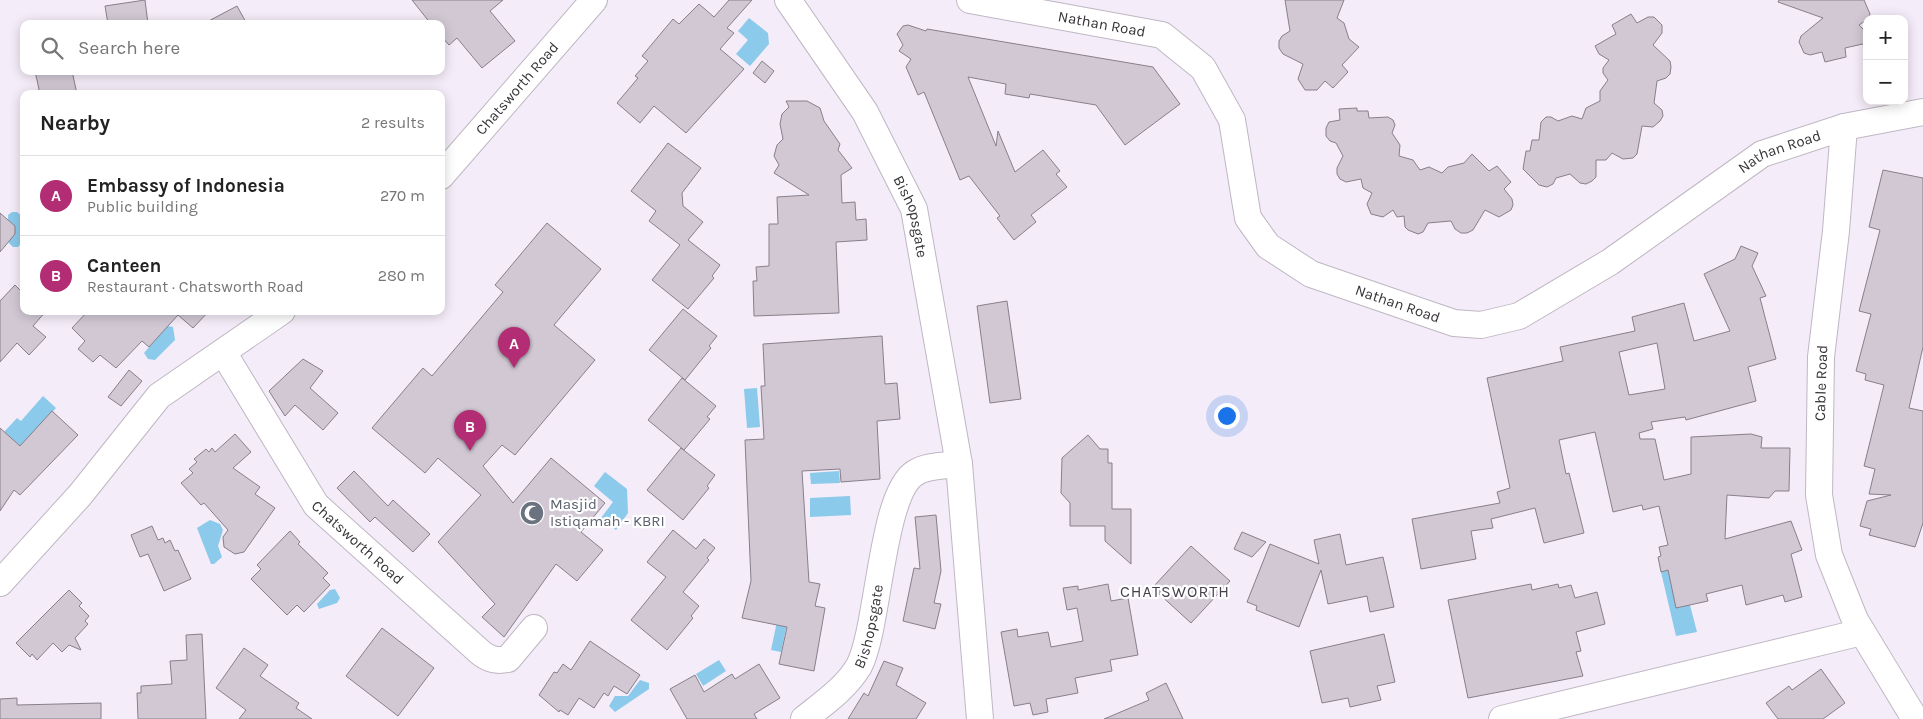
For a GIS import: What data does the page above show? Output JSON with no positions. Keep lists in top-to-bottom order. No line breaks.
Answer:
{"streets":{"street":["Nathan Road","Chatsworth Road","Bishopsgate","Cable Road"]},"crossings":[["Nathan Road","Cable Road"]],"districts":["CHATSWORTH"],"places":{"mosque":["Masjid Istiqamah - KBRI"]},"page":{"map_buttons":["+","−"],"search":"Search here","heading":["Nearby","2 results"],"list":[{"mark":"A","name":"Embassy of Indonesia","note":"Public building","value":"270 m"},{"mark":"B","name":"Canteen","note":"Restaurant · Chatsworth Road","value":"280 m"}],"pins":["A","B"]}}
